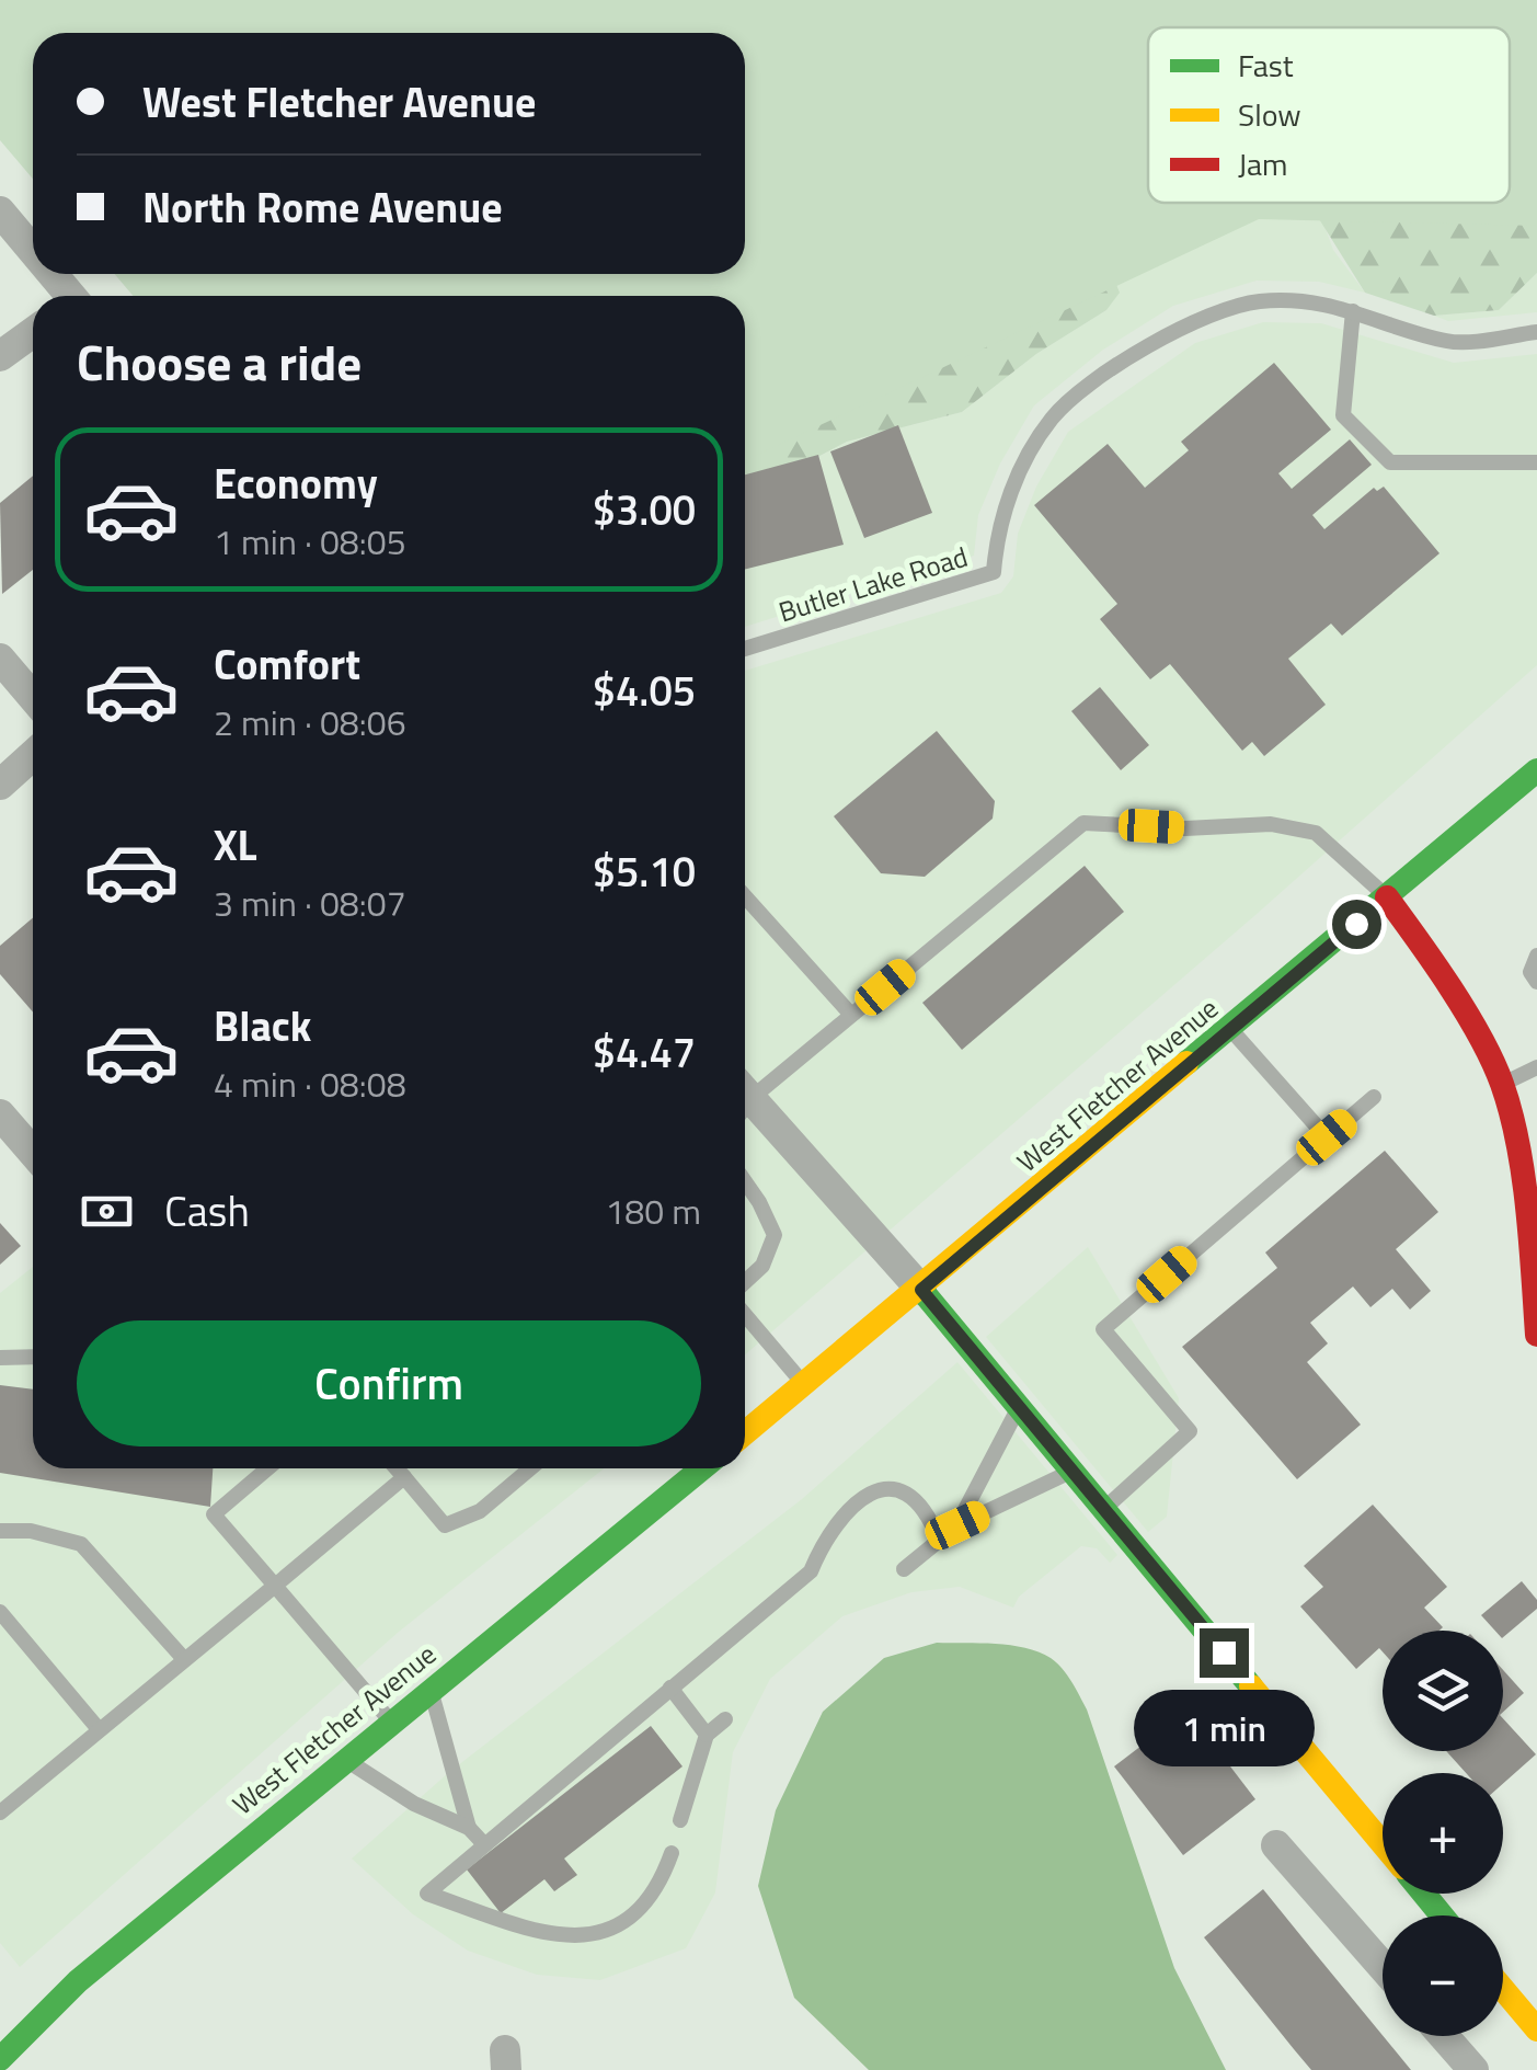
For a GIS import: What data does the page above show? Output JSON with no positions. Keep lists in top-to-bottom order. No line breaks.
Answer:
{"streets":{"main road":["West Fletcher Avenue"],"lane":["Butler Lake Road"]},"legend":["Fast","Slow","Jam"],"page":{"banner":["West Fletcher Avenue","North Rome Avenue"],"heading":"Choose a ride","list":[{"name":"Economy","note":"1 min · 08:05","value":"$3.00"},{"name":"Comfort","note":"2 min · 08:06","value":"$4.05"},{"name":"XL","note":"3 min · 08:07","value":"$5.10"},{"name":"Black","note":"4 min · 08:08","value":"$4.47"}],"pay":["Cash","180 m"],"buttons":"Confirm","map_buttons":["+","−"],"bubble":"1 min"}}
